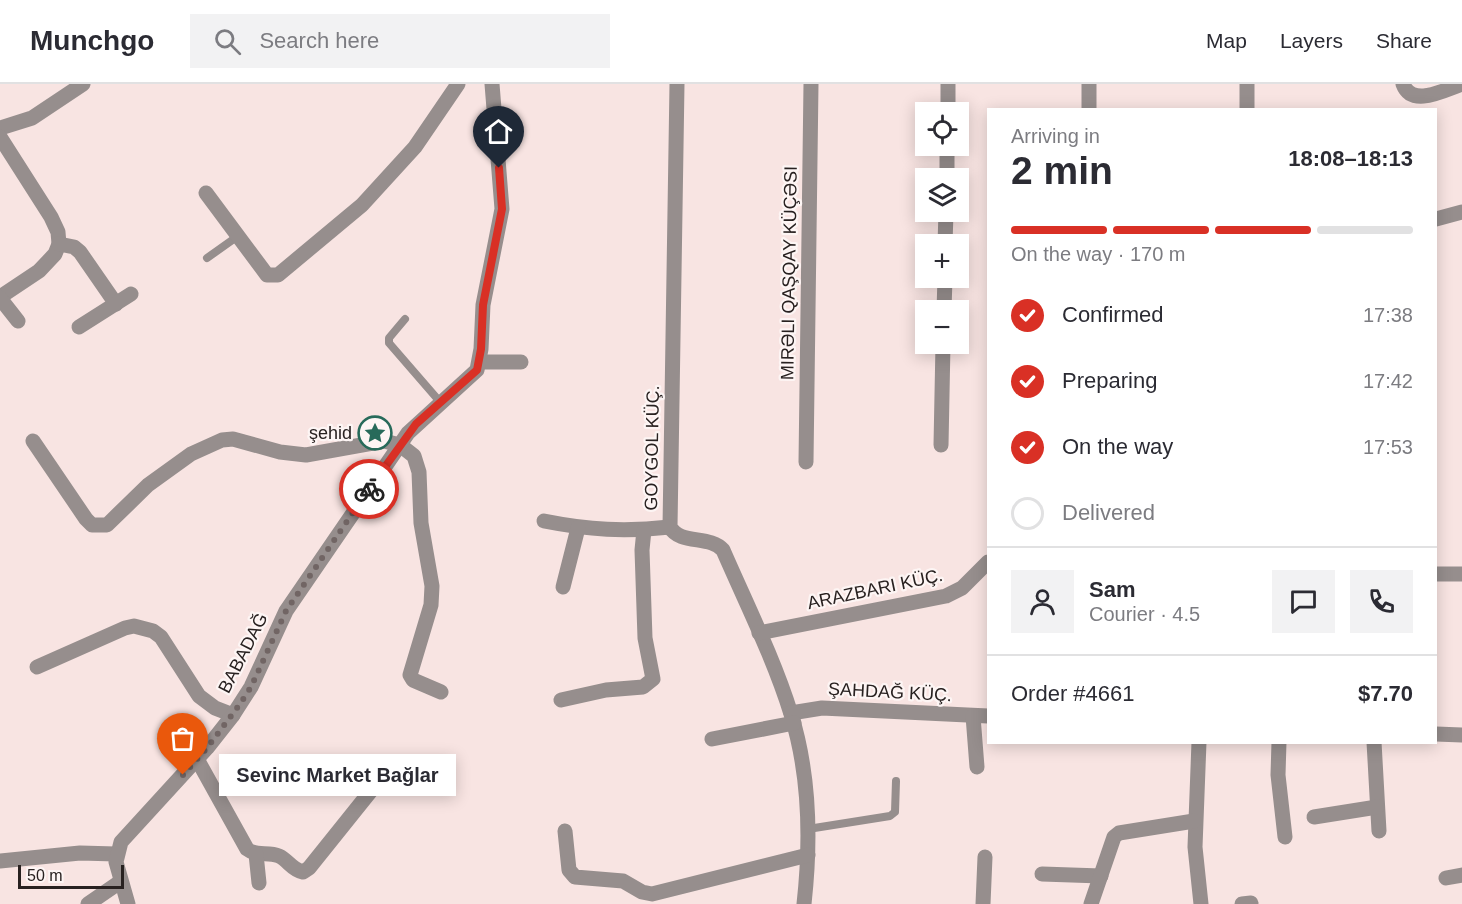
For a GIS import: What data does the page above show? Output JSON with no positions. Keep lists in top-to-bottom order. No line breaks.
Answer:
{"streets":{"street":["MIRƏLI QAŞQAY KÜÇƏSI","GOYGOL KÜÇ.","BABADAĞ","ŞAHDAĞ KÜÇ."]},"crossings":[["GOYGOL KÜÇ.","ŞAHDAĞ KÜÇ."]],"places":{"place":["şehid"],"other":["Sevinc Market Bağlar"]},"scale_bar":"50 m","page":{"header":"Munchgo","search":"Search here","nav":["Map","Layers","Share"],"map_buttons":["+","−"],"heading":["2 min","Arriving in","18:08–18:13"],"panel":["Sam","Courier · 4.5","Order #4661","$7.70"],"bar":"On the way · 170 m","list":[["Confirmed","17:38"],["Preparing","17:42"],["On the way","17:53"],"Delivered"],"bubble":"Sevinc Market Bağlar","scale":"50 m"}}
